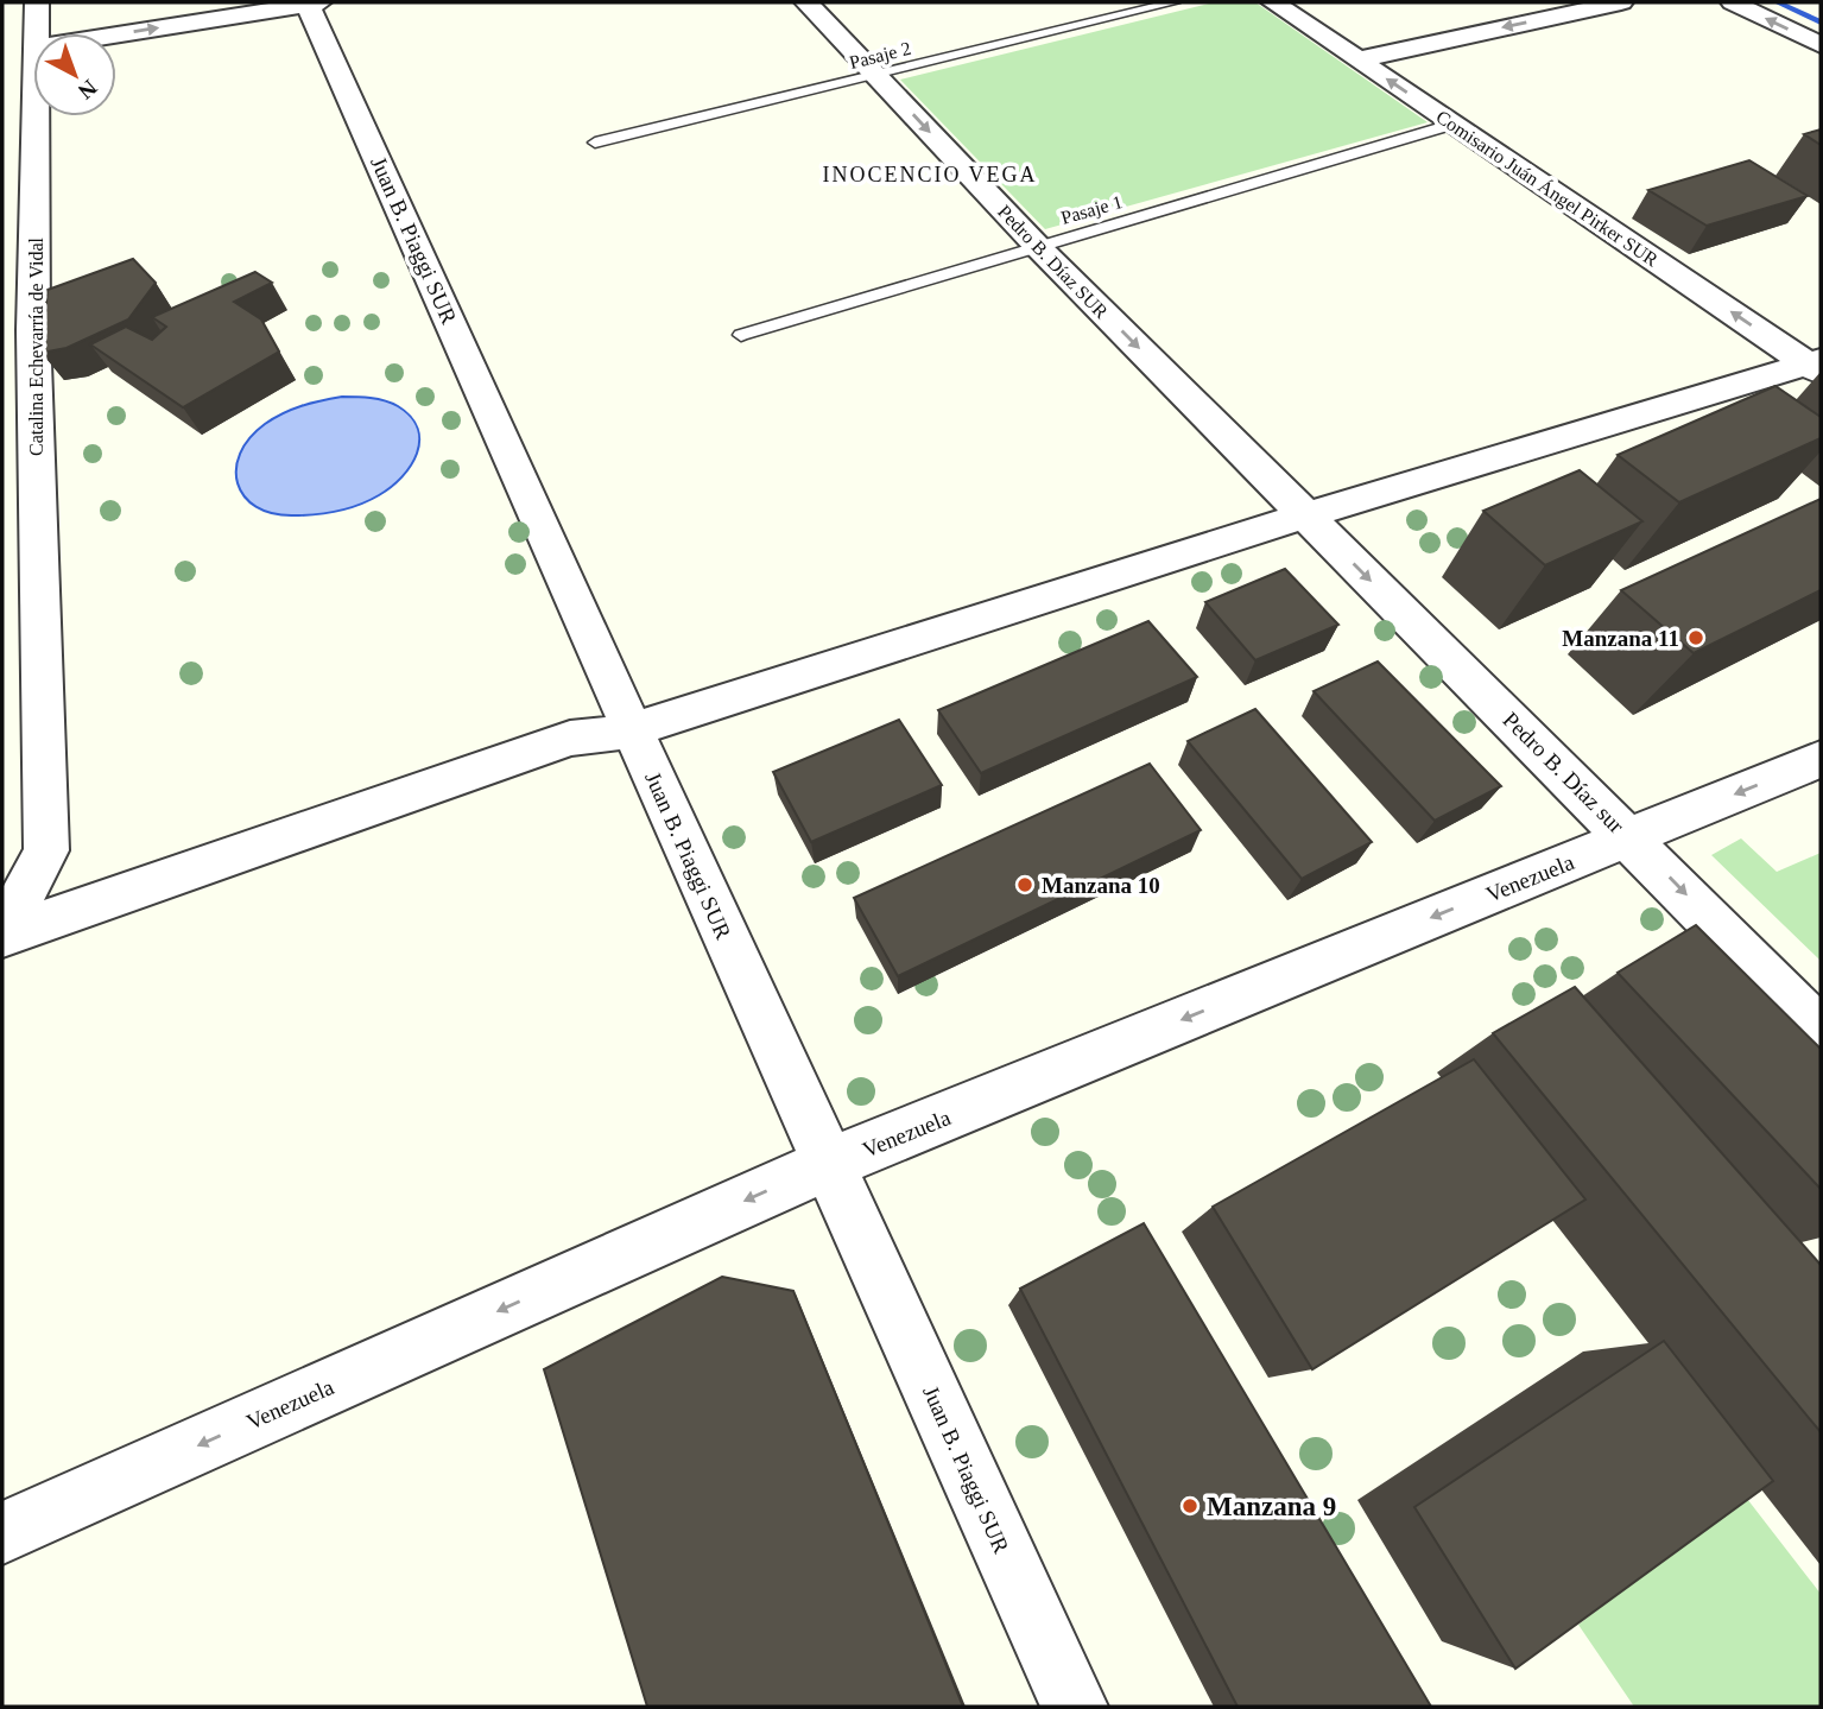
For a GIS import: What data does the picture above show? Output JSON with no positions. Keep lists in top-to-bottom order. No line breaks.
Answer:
{"streets":{"street":["Comisario Juán Ángel Pirker SUR","Juan B. Piaggi SUR","Pedro B. Díaz SUR","Catalina Echevarría de Vidal","Pedro B. Díaz sur","Venezuela"],"lane":["Pasaje 2","Pasaje 1"]},"crossings":[["Pasaje 2","Pedro B. Díaz SUR"],["Comisario Juán Ángel Pirker SUR","Pasaje 1"],["Pasaje 1","Pedro B. Díaz SUR"],["Juan B. Piaggi SUR","Venezuela"],["Pedro B. Díaz SUR","Pedro B. Díaz sur"],["Pedro B. Díaz sur","Venezuela"]],"one_way":["Comisario Juán Ángel Pirker SUR","Pedro B. Díaz SUR","Pedro B. Díaz sur","Venezuela"],"districts":["INOCENCIO VEGA"],"places":["Manzana 11","Manzana 10","Manzana 9"],"north":"bottom right"}
